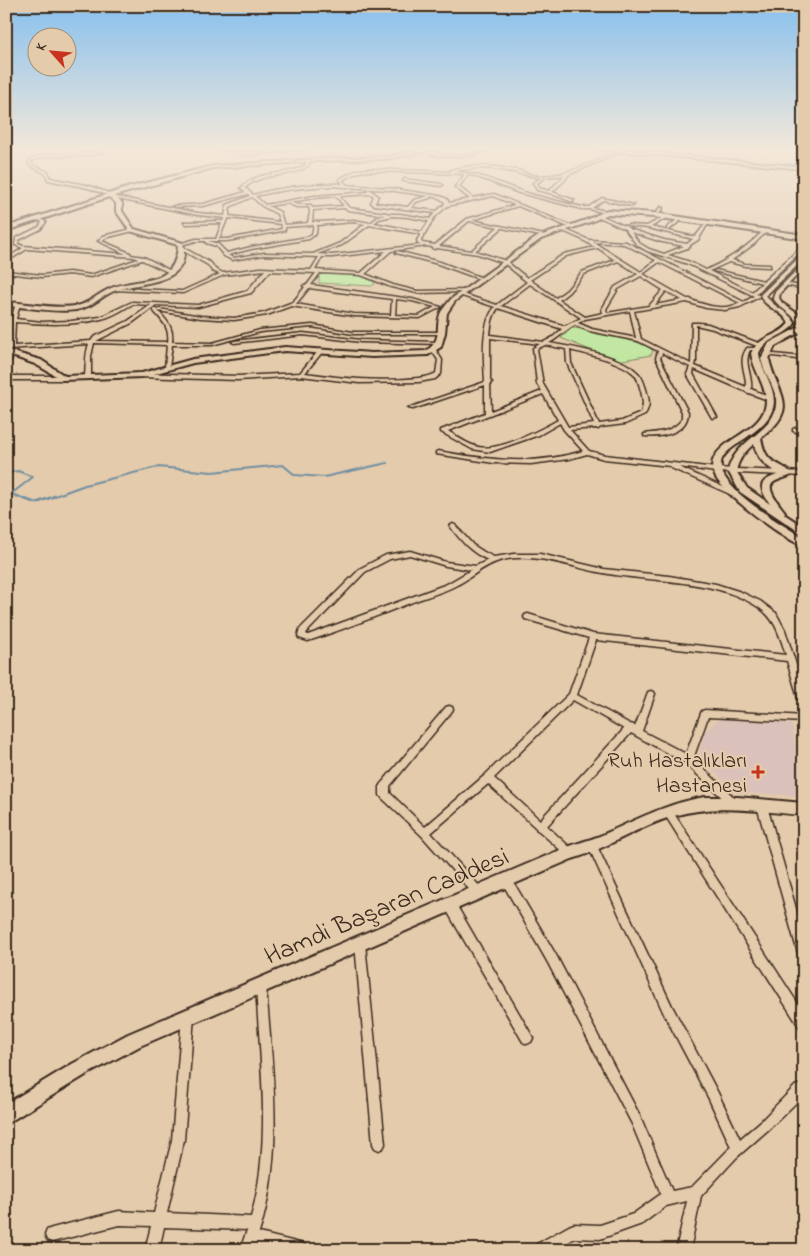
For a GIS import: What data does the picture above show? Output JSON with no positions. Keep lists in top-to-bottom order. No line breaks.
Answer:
{"streets":{"main road":["Hamdi Başaran Caddesi"]},"places":{"health":["Ruh Hastalıkları Hastanesi"]},"north":"top left"}
